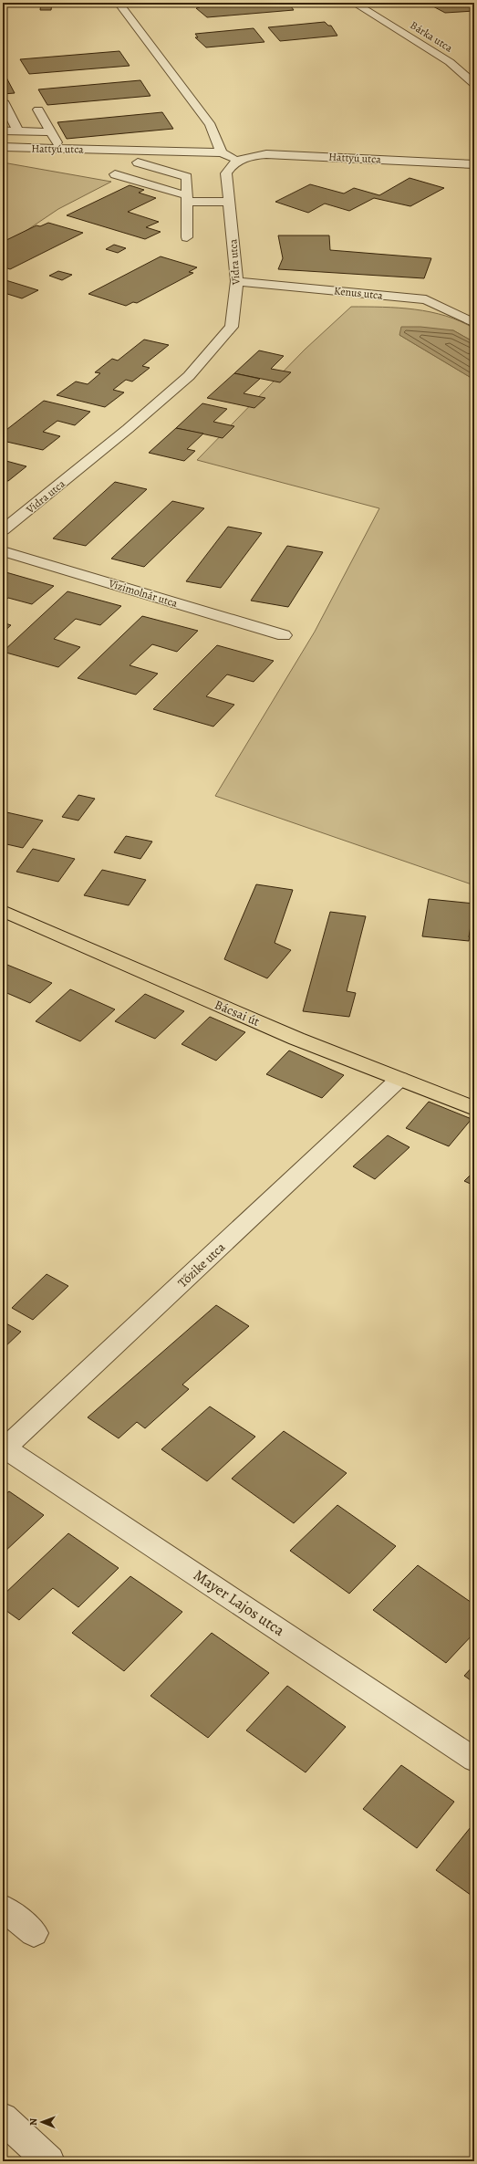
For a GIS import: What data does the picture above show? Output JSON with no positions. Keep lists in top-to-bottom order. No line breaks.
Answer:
{"streets":{"main road":["Bácsai út"],"street":["Bárka utca","Hattyú utca","Vidra utca","Kenus utca","Vizimolnár utca","Tőzike utca","Mayer Lajos utca"]},"crossings":[["Hattyú utca","Vidra utca"],["Vidra utca","Kenus utca"],["Bácsai út","Tőzike utca"],["Tőzike utca","Mayer Lajos utca"]],"north":"left"}
